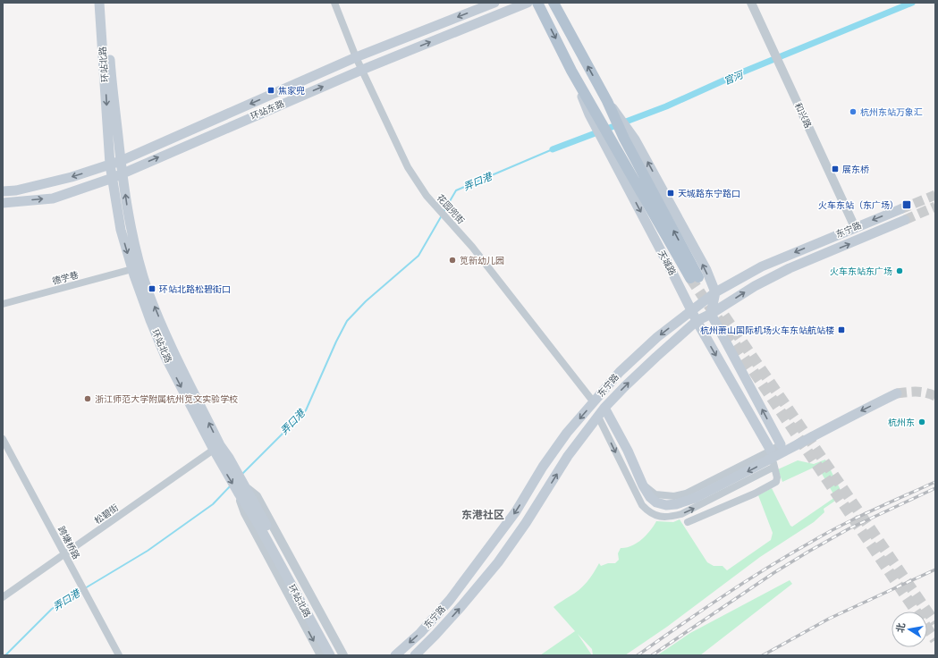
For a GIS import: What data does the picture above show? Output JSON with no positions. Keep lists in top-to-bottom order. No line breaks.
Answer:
{"streets":{"main road":["环站北路","环站东路","东宁路","天城路"],"street":["和兴路","花园兜街","德学巷","松碧街","跨塘桥路"]},"crossings":[["环站北路","环站东路"],["环站北路","德学巷"],["环站北路","松碧街"],["环站东路","花园兜街"],["和兴路","东宁路"],["花园兜街","东宁路"],["东宁路","天城路"],["松碧街","跨塘桥路"]],"districts":["东港社区"],"water":["官河","弄口港"],"places":{"transit":["焦家兜","展东桥","天城路东宁路口","火车东站（东广场）","环站北路松碧街口","杭州萧山国际机场火车东站航站楼"],"other":["杭州东站万象汇","笕新幼儿园","火车东站东广场","浙江师范大学附属杭州笕文实验学校","杭州东"]},"north":"left"}
